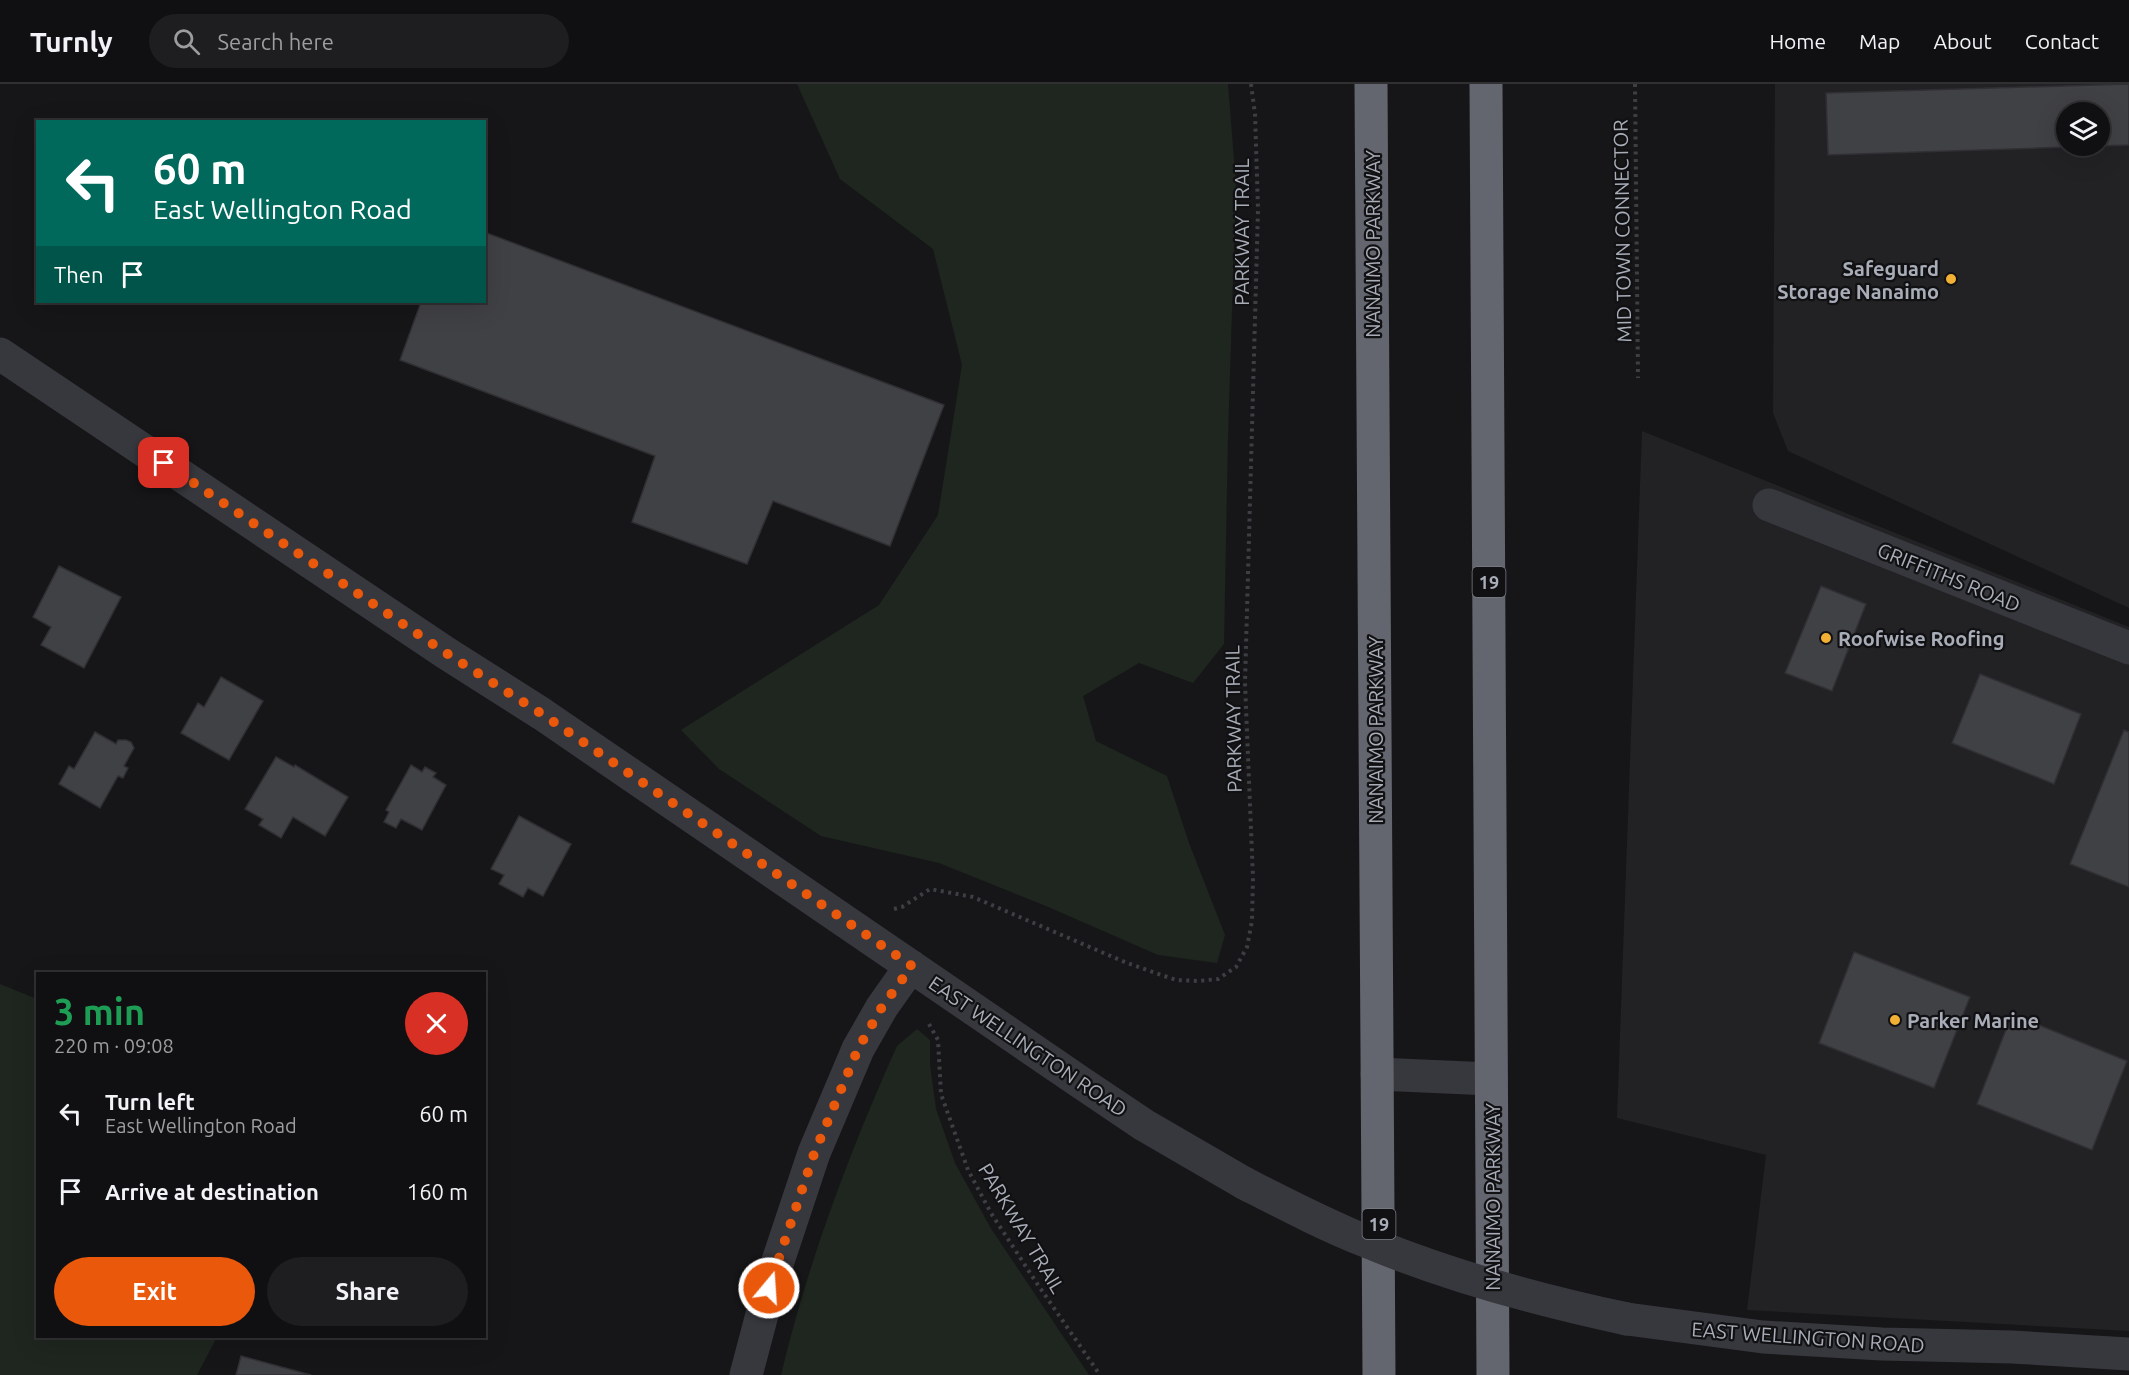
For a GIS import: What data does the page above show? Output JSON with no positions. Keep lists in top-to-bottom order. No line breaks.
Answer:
{"streets":{"highway":["NANAIMO PARKWAY","19"],"street":["GRIFFITHS ROAD","EAST WELLINGTON ROAD"],"path":["MID TOWN CONNECTOR","PARKWAY TRAIL"]},"places":["Safeguard Storage Nanaimo","Roofwise Roofing","Parker Marine"],"page":{"header":"Turnly","search":"Search here","nav":["Home","Map","About","Contact"],"turn":["60 m","East Wellington Road"],"then":"Then","heading":["3 min","220 m · 09:08"],"list":[{"name":"Turn left","note":"East Wellington Road","value":"60 m"},{"name":"Arrive at destination","value":"160 m"}],"buttons":["Exit","Share"]}}
